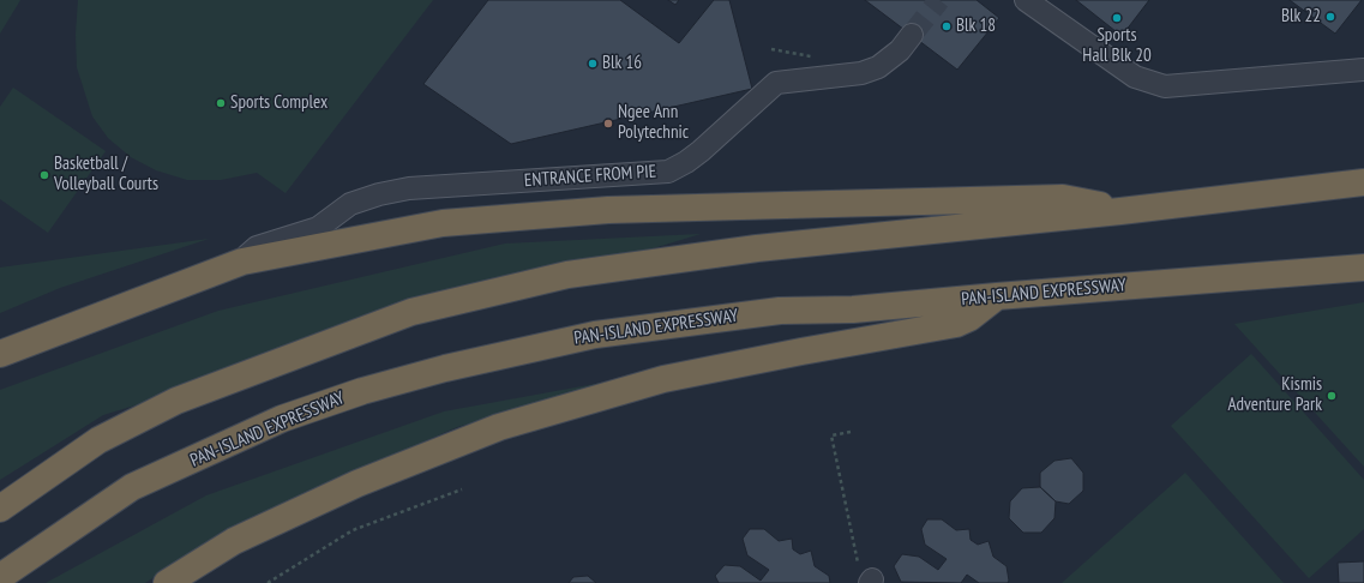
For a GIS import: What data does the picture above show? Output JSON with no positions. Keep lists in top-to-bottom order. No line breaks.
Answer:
{"streets":{"highway":["PAN-ISLAND EXPRESSWAY"],"lane":["ENTRANCE FROM PIE"]},"places":["Blk 22","Sports Hall Blk 20","Blk 18","Blk 16","Sports Complex","Ngee Ann Polytechnic","Basketball / Volleyball Courts","Kismis Adventure Park"]}
